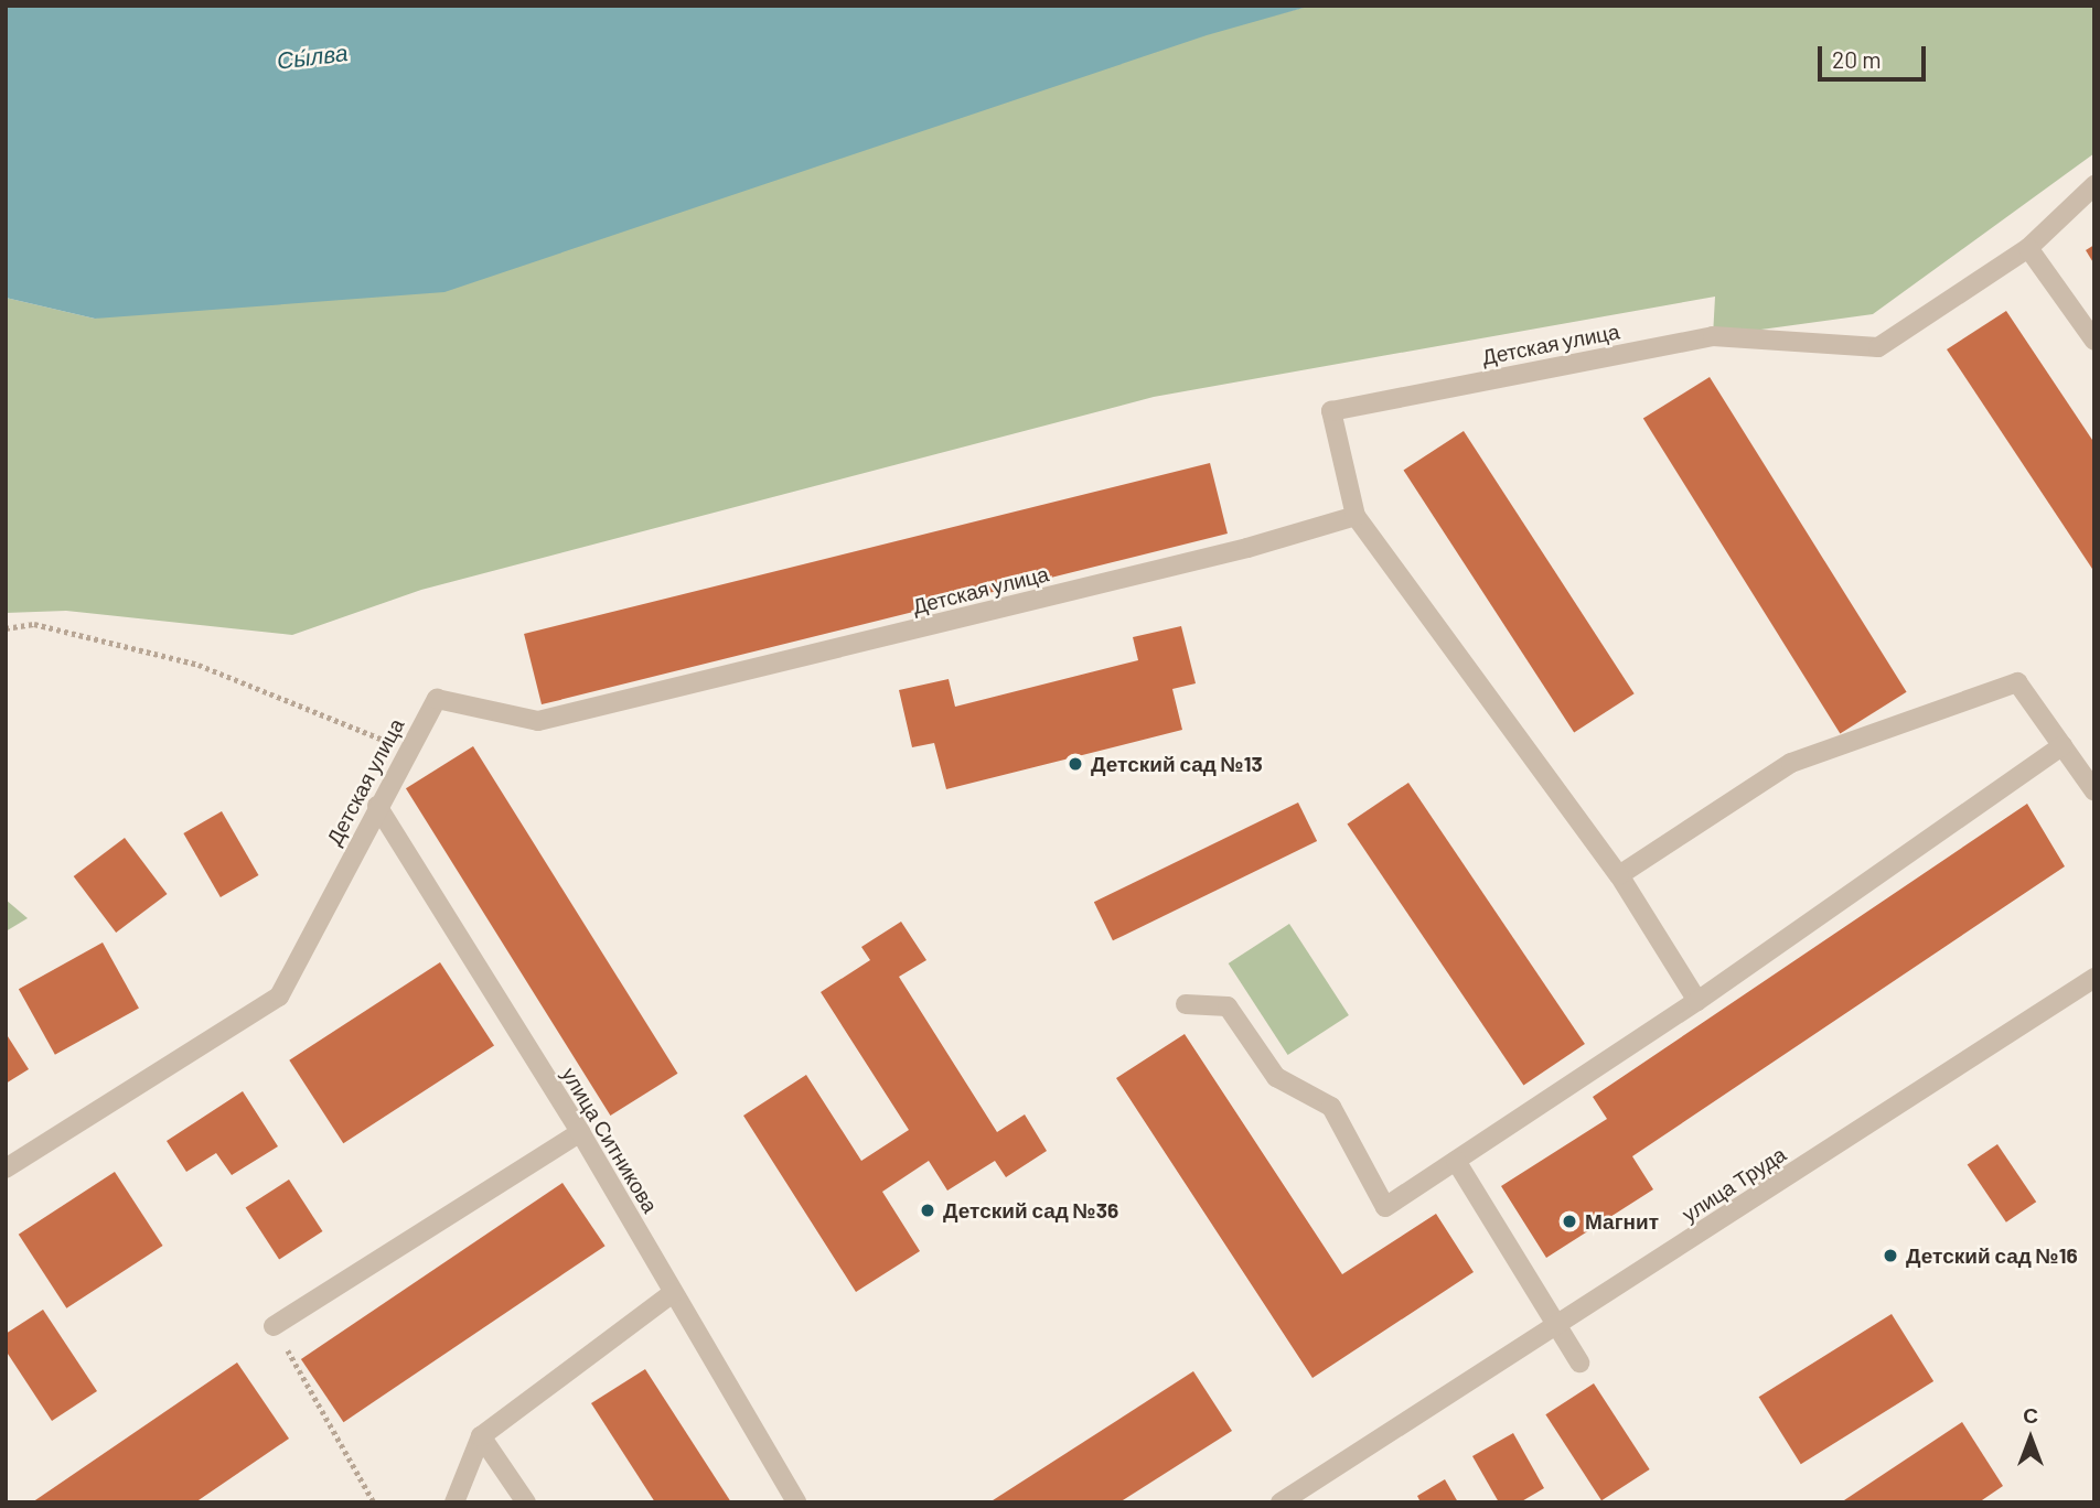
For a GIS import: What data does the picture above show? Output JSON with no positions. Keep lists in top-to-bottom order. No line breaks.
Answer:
{"streets":{"street":["Детская улица","улица Ситникова","улица Труда"]},"crossings":[["Детская улица","улица Ситникова"]],"water":["Сы́лва"],"places":["Детский сад №13","Детский сад №36","Магнит","Детский сад №16"],"scale_bar":"20 m","north":"top"}
